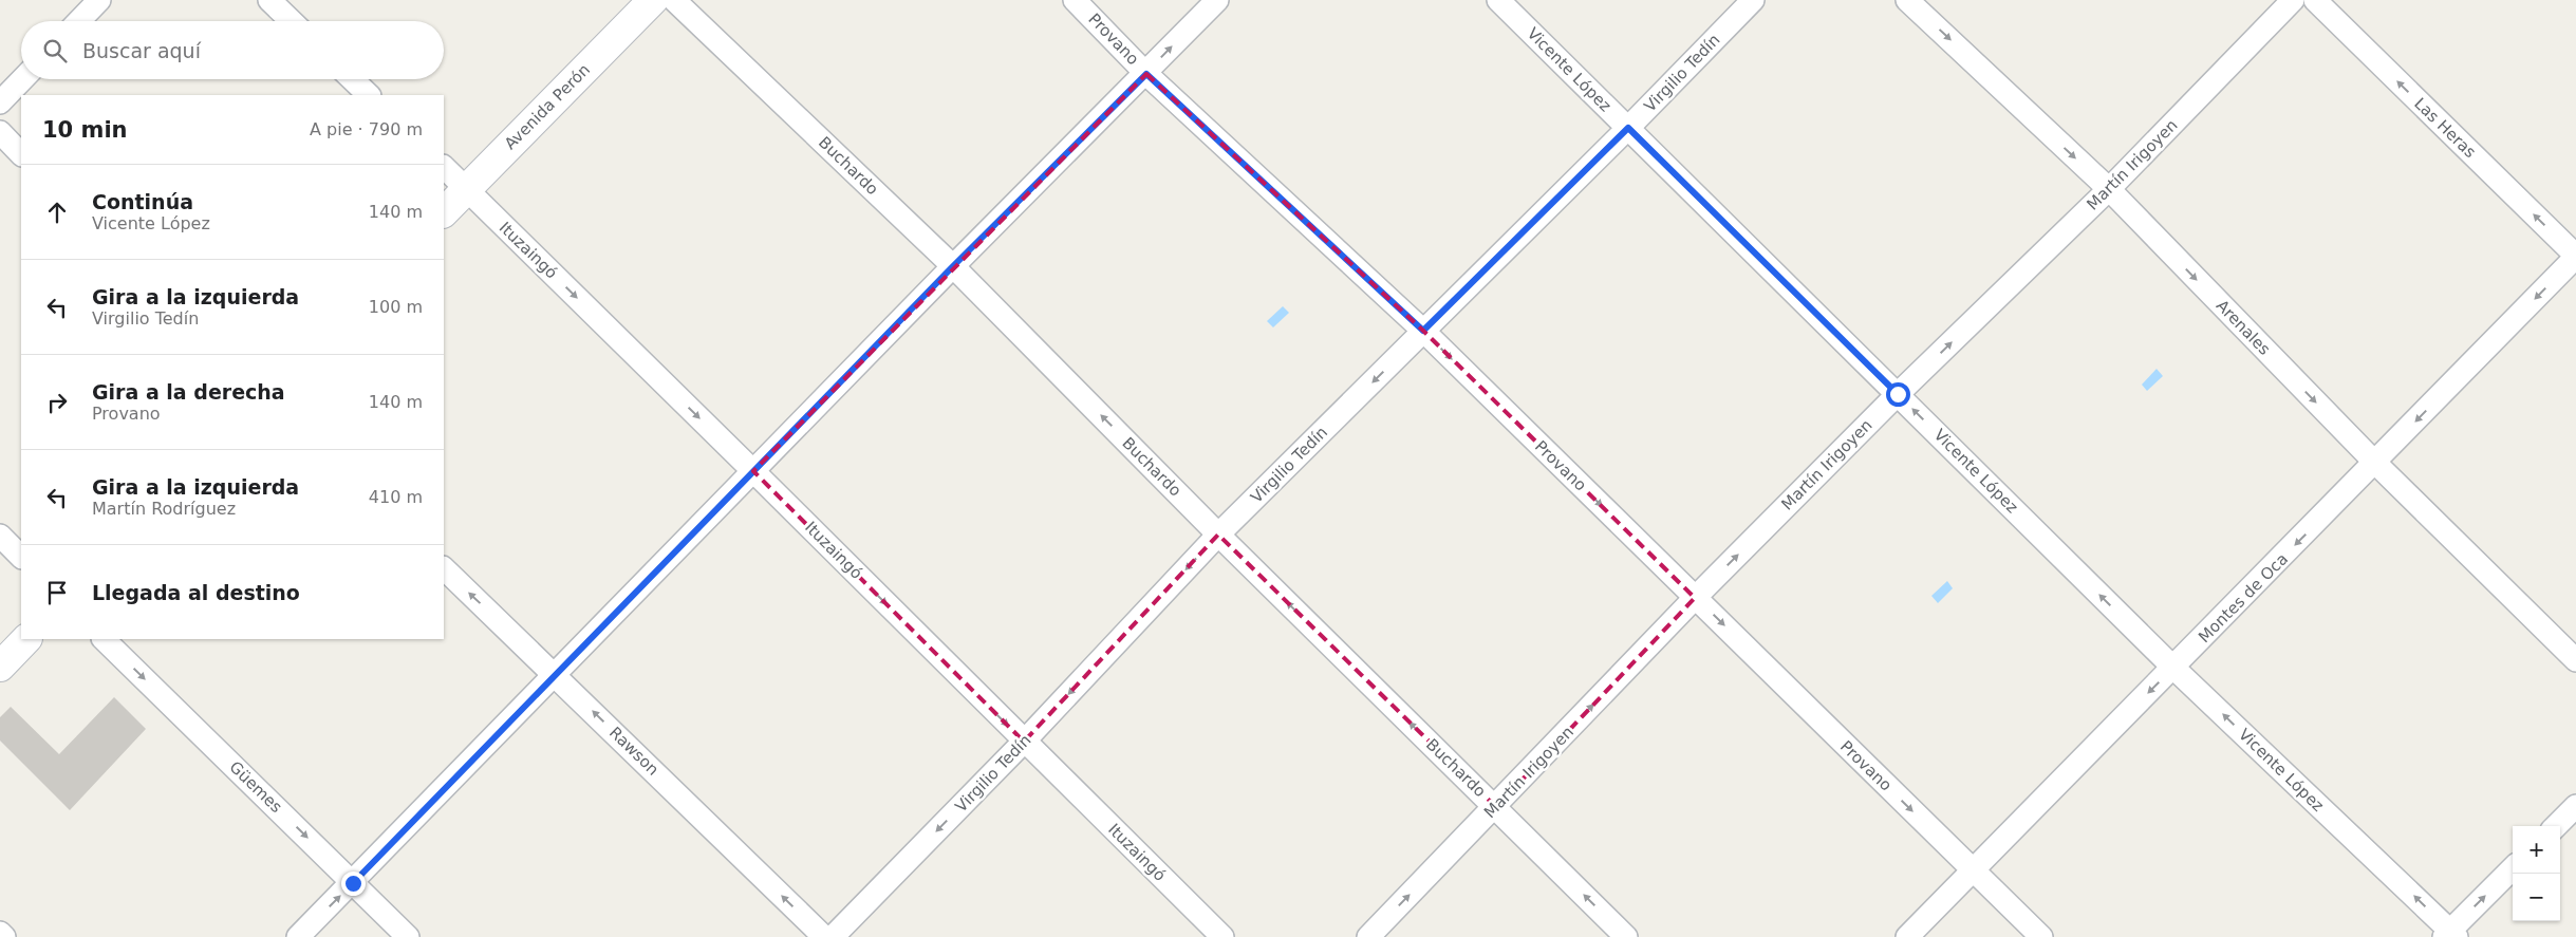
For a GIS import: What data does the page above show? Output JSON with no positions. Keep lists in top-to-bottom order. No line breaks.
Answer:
{"streets":{"main road":["Avenida Perón"],"street":["Provano","Vicente López","Virgilio Tedín","Las Heras","Martín Irigoyen","Buchardo","Ituzaingó","Arenales","Montes de Oca","Rawson","Güemes"]},"crossings":[["Provano","Virgilio Tedín"],["Provano","Martín Irigoyen"],["Provano","Montes de Oca"],["Vicente López","Virgilio Tedín"],["Vicente López","Martín Irigoyen"],["Vicente López","Montes de Oca"],["Virgilio Tedín","Buchardo"],["Virgilio Tedín","Ituzaingó"],["Avenida Perón","Ituzaingó"],["Las Heras","Montes de Oca"],["Martín Irigoyen","Buchardo"],["Martín Irigoyen","Arenales"],["Arenales","Montes de Oca"]],"one_way":["Provano","Vicente López","Virgilio Tedín","Las Heras","Martín Irigoyen","Buchardo","Ituzaingó","Arenales","Montes de Oca","Rawson","Güemes"],"page":{"search":"Buscar aquí","heading":["10 min","A pie · 790 m"],"list":[["Continúa","Vicente López","140 m"],["Gira a la izquierda","Virgilio Tedín","100 m"],["Gira a la derecha","Provano","140 m"],["Gira a la izquierda","Martín Rodríguez","410 m"],"Llegada al destino"],"map_buttons":["+","−"]}}
